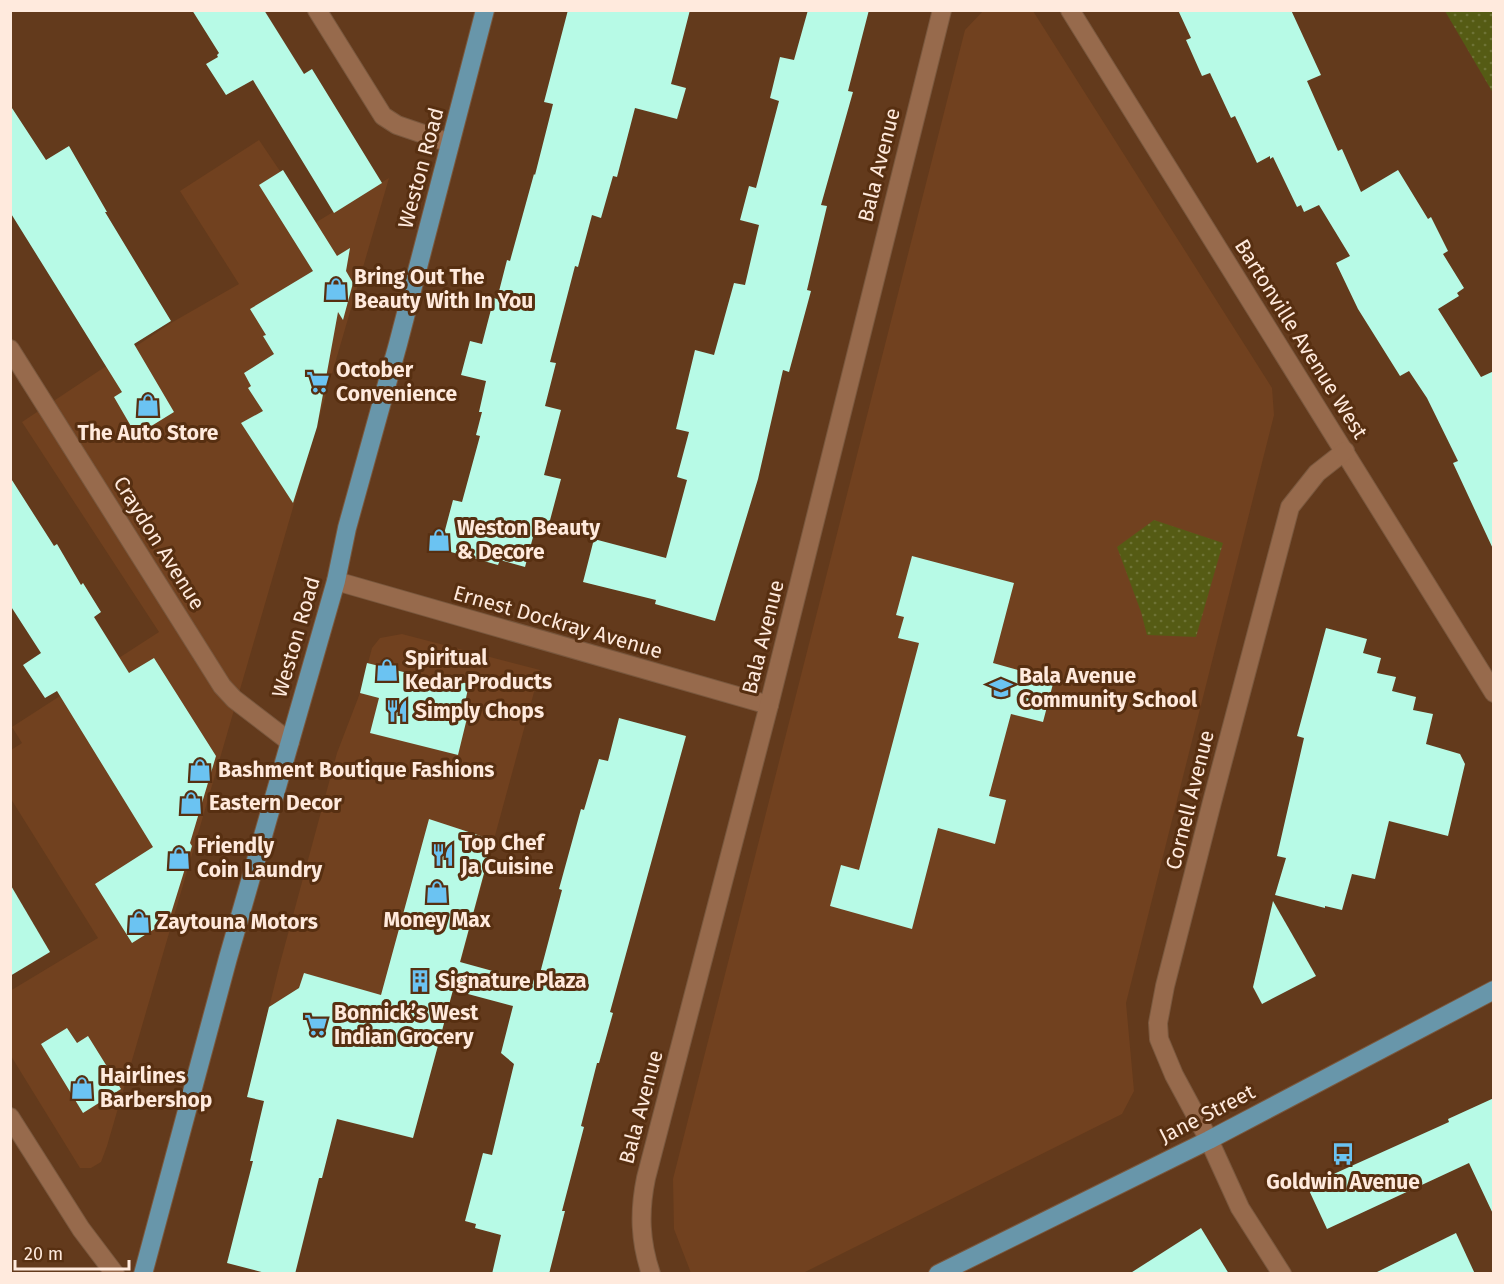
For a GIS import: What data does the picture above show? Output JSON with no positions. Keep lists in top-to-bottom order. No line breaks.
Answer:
{"streets":{"main road":["Weston Road","Jane Street"],"street":["Bala Avenue","Bartonville Avenue West","Craydon Avenue","Ernest Dockray Avenue","Cornell Avenue"]},"crossings":[["Bala Avenue","Ernest Dockray Avenue"],["Weston Road","Craydon Avenue"],["Weston Road","Ernest Dockray Avenue"],["Bartonville Avenue West","Cornell Avenue"],["Cornell Avenue","Jane Street"]],"places":{"shop":["Bring Out The Beauty With In You","The Auto Store","Weston Beauty & Decore","Spiritual Kedar Products","Bashment Boutique Fashions","Eastern Decor","Friendly Coin Laundry","Money Max","Zaytouna Motors","Hairlines Barbershop"],"supermarket":["October Convenience","Bonnick’s West Indian Grocery"],"school or university":["Bala Avenue Community School"],"restaurant":["Simply Chops","Top Chef Ja Cuisine"],"building":["Signature Plaza"],"bus stop":["Goldwin Avenue"]},"scale_bar":"20 m"}
